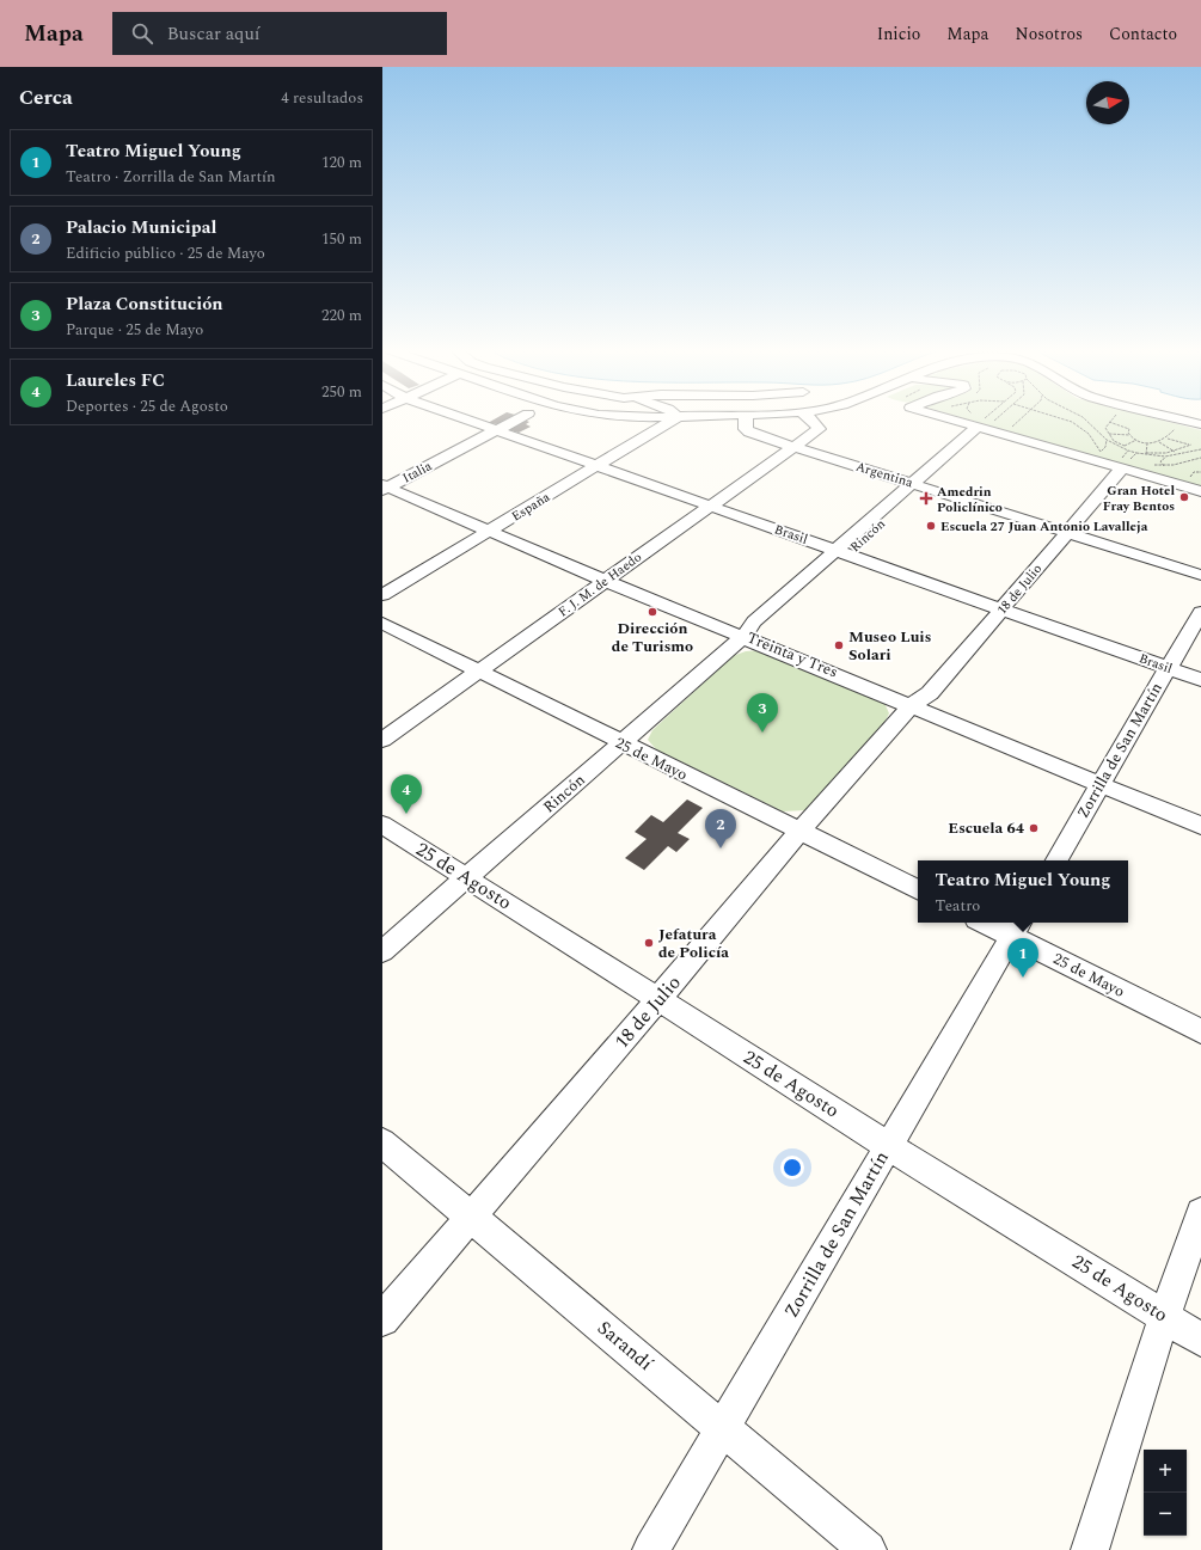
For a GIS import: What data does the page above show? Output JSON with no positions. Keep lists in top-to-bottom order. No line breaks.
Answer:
{"streets":{"street":["Italia","Argentina","España","Brasil","Rincón","F. J. M. de Haedo","18 de Julio","Treinta y Tres","Zorrilla de San Martín","25 de Mayo","25 de Agosto","Sarandí"]},"crossings":[["Italia","Brasil"],["Italia","Treinta y Tres"],["Argentina","Rincón"],["Argentina","F. J. M. de Haedo"],["Argentina","18 de Julio"],["España","Brasil"],["España","Treinta y Tres"],["Brasil","Rincón"],["Brasil","F. J. M. de Haedo"],["Brasil","18 de Julio"],["Brasil","Zorrilla de San Martín"],["Rincón","Treinta y Tres"],["Rincón","25 de Mayo"],["Rincón","25 de Agosto"],["F. J. M. de Haedo","Treinta y Tres"],["F. J. M. de Haedo","25 de Mayo"],["18 de Julio","Treinta y Tres"],["18 de Julio","25 de Mayo"],["18 de Julio","25 de Agosto"],["18 de Julio","Sarandí"],["Treinta y Tres","Zorrilla de San Martín"],["Zorrilla de San Martín","25 de Mayo"],["Zorrilla de San Martín","25 de Agosto"],["Zorrilla de San Martín","Sarandí"]],"places":{"other":["Gran Hotel Fray Bentos","Escuela 27 Juan Antonio Lavalleja","Dirección de Turismo","Museo Luis Solari","Escuela 64","Jefatura de Policía"],"health":["Amedrin Policlínico"]},"north":"right","page":{"header":"Mapa","search":"Buscar aquí","nav":["Inicio","Mapa","Nosotros","Contacto"],"heading":["Cerca","4 resultados"],"list":[{"mark":"1","name":"Teatro Miguel Young","note":"Teatro · Zorrilla de San Martín","value":"120 m"},{"mark":"2","name":"Palacio Municipal","note":"Edificio público · 25 de Mayo","value":"150 m"},{"mark":"3","name":"Plaza Constitución","note":"Parque · 25 de Mayo","value":"220 m"},{"mark":"4","name":"Laureles FC","note":"Deportes · 25 de Agosto","value":"250 m"}],"pins":["3","4","2","1"],"popup":["Teatro Miguel Young","Teatro"],"map_buttons":["+","−"]}}
